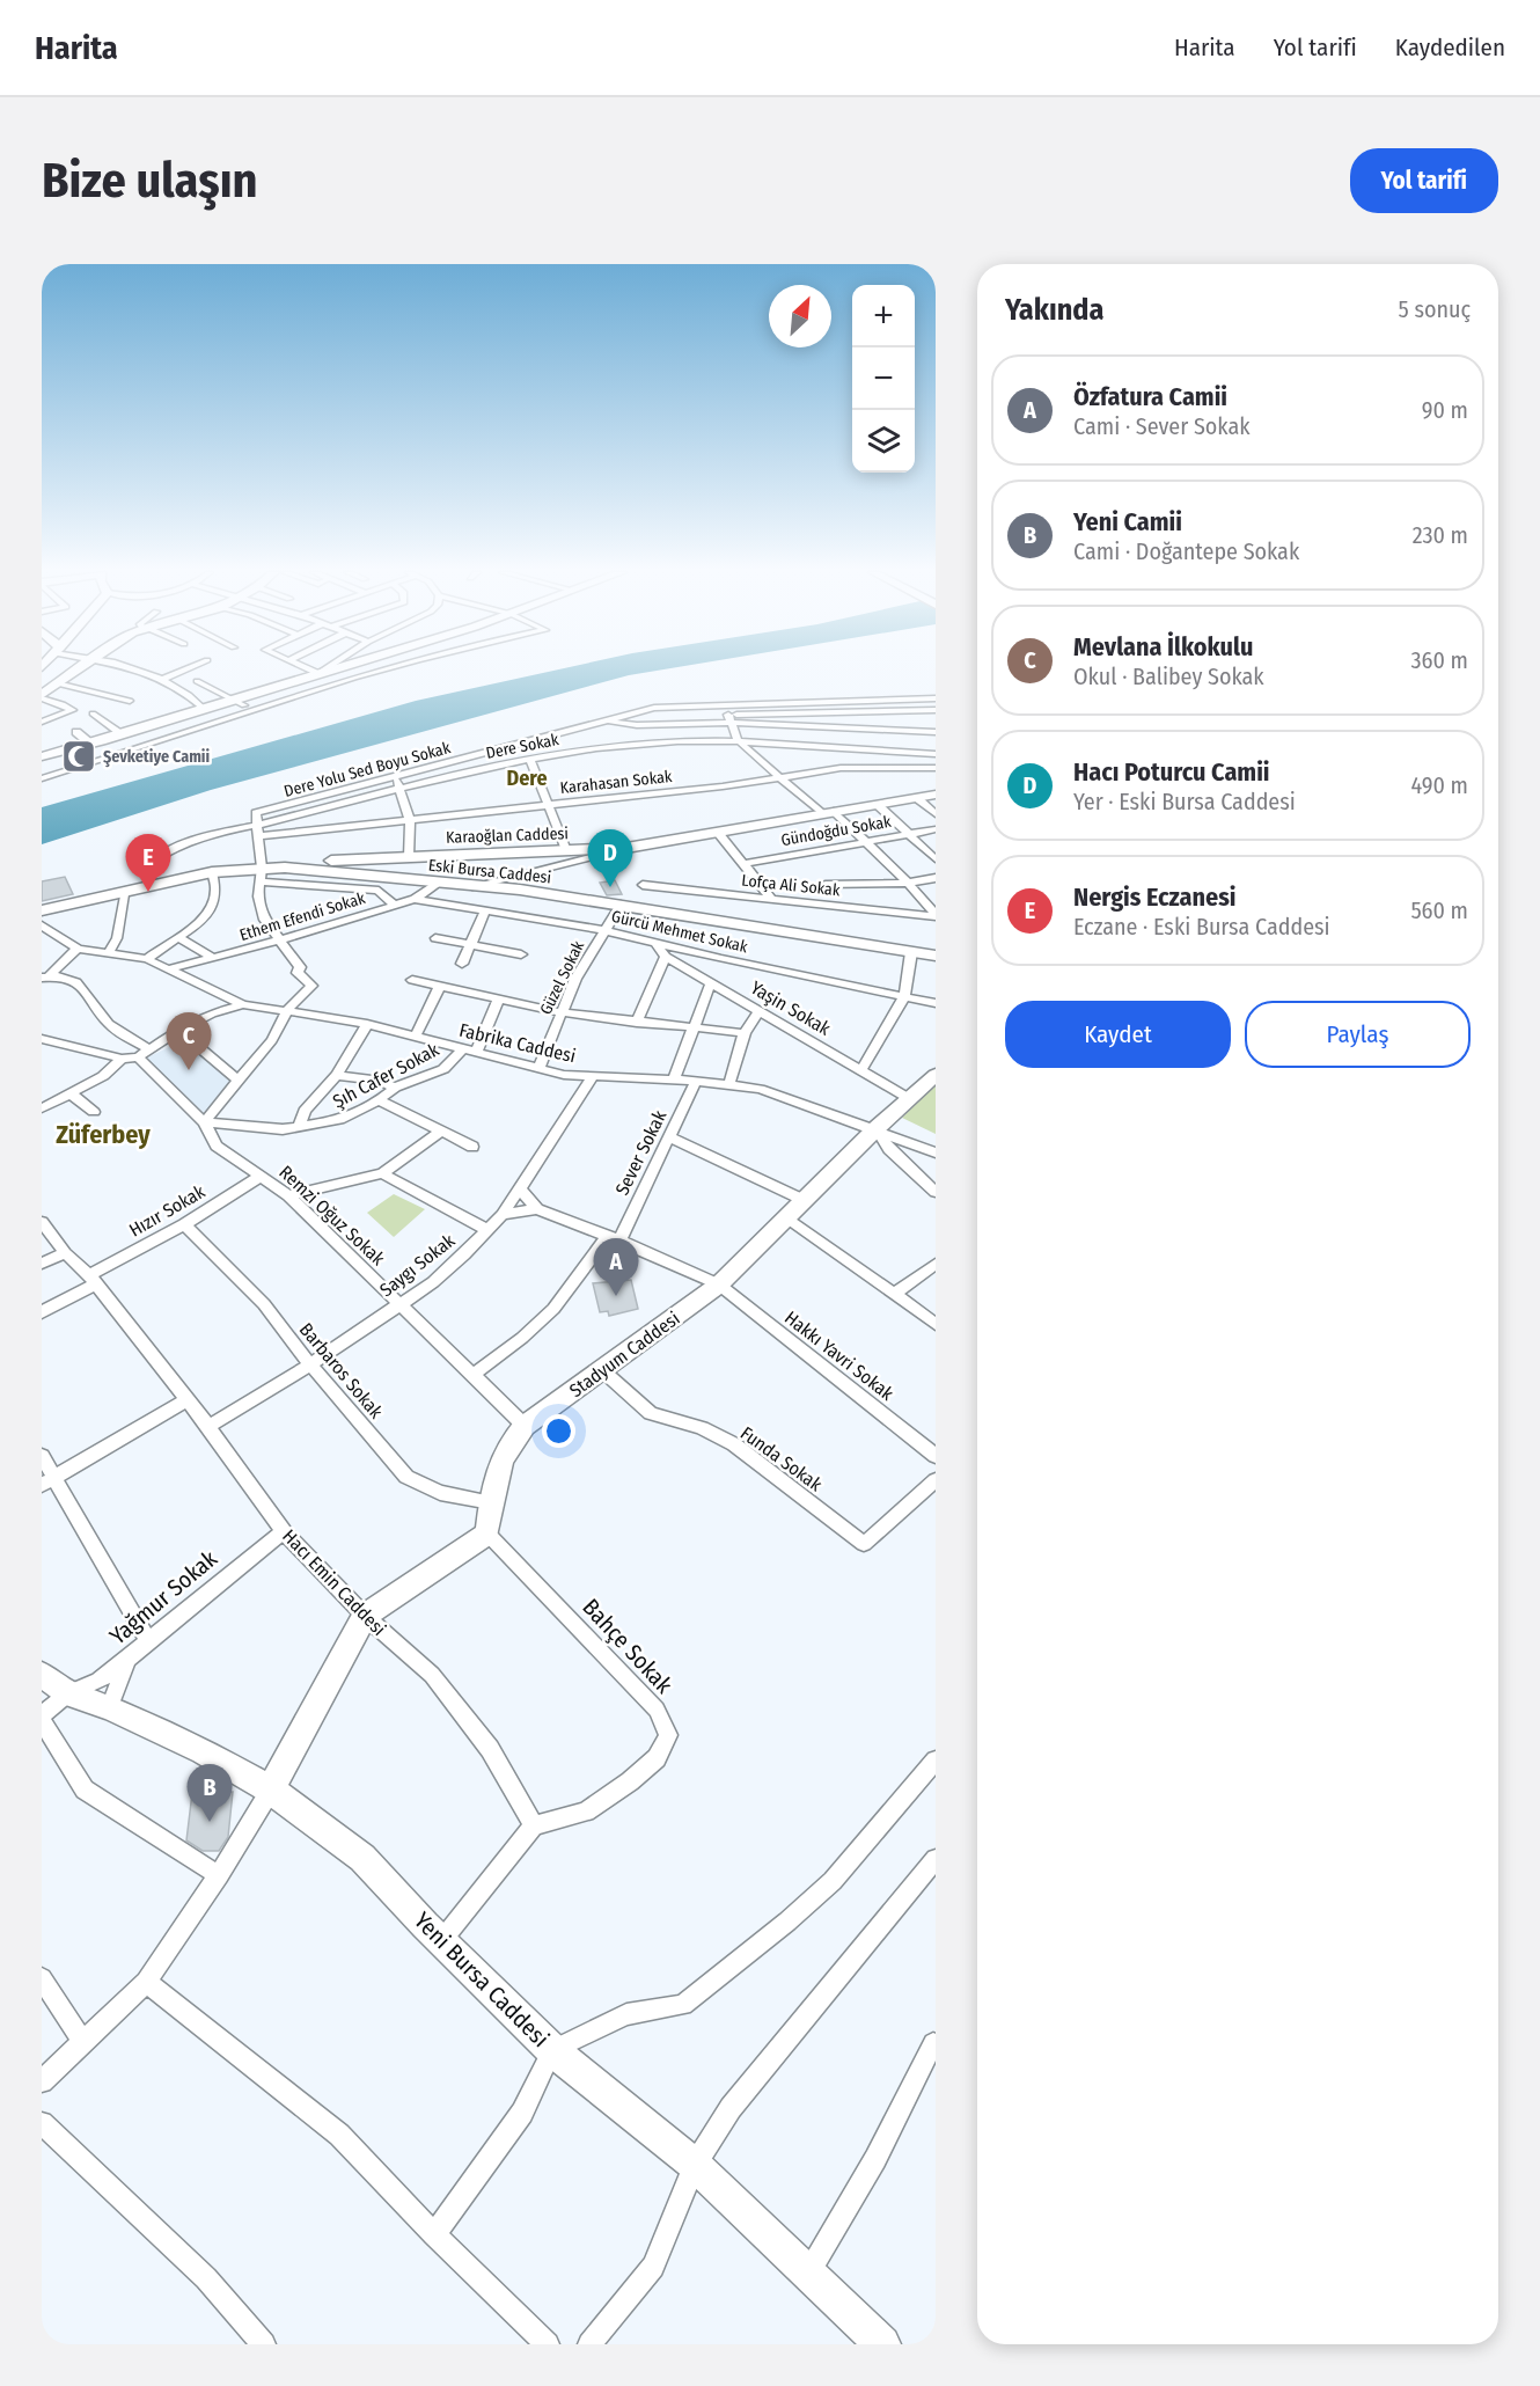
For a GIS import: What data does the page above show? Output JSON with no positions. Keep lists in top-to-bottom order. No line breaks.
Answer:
{"streets":{"street":["Dere Sokak","Dere Yolu Sed Boyu Sokak","Karahasan Sokak","Gündoğdu Sokak","Karaoğlan Caddesi","Eski Bursa Caddesi","Lofça Ali Sokak","Ethem Efendi Sokak","Gürcü Mehmet Sokak","Güzel Sokak","Yaşin Sokak","Fabrika Caddesi","Şıh Cafer Sokak","Sever Sokak","Hızır Sokak","Remzi Oğuz Sokak","Saygı Sokak","Stadyum Caddesi","Hakkı Yavri Sokak","Barbaros Sokak","Funda Sokak","Hacı Emin Caddesi","Yağmur Sokak","Bahçe Sokak","Yeni Bursa Caddesi"]},"crossings":[["Dere Sokak","Dere Yolu Sed Boyu Sokak"],["Dere Sokak","Karahasan Sokak"],["Dere Sokak","Eski Bursa Caddesi"],["Dere Yolu Sed Boyu Sokak","Karahasan Sokak"],["Karaoğlan Caddesi","Eski Bursa Caddesi"],["Eski Bursa Caddesi","Ethem Efendi Sokak"],["Eski Bursa Caddesi","Güzel Sokak"],["Ethem Efendi Sokak","Gürcü Mehmet Sokak"],["Gürcü Mehmet Sokak","Güzel Sokak"],["Gürcü Mehmet Sokak","Yaşin Sokak"],["Güzel Sokak","Fabrika Caddesi"],["Yaşin Sokak","Stadyum Caddesi"],["Fabrika Caddesi","Şıh Cafer Sokak"],["Fabrika Caddesi","Sever Sokak"],["Fabrika Caddesi","Saygı Sokak"],["Fabrika Caddesi","Stadyum Caddesi"],["Şıh Cafer Sokak","Remzi Oğuz Sokak"],["Sever Sokak","Remzi Oğuz Sokak"],["Sever Sokak","Hakkı Yavri Sokak"],["Hızır Sokak","Remzi Oğuz Sokak"],["Hızır Sokak","Barbaros Sokak"],["Hızır Sokak","Hacı Emin Caddesi"],["Remzi Oğuz Sokak","Saygı Sokak"],["Remzi Oğuz Sokak","Stadyum Caddesi"],["Saygı Sokak","Barbaros Sokak"],["Saygı Sokak","Hacı Emin Caddesi"],["Stadyum Caddesi","Hakkı Yavri Sokak"],["Stadyum Caddesi","Barbaros Sokak"],["Stadyum Caddesi","Funda Sokak"],["Stadyum Caddesi","Bahçe Sokak"],["Hacı Emin Caddesi","Yağmur Sokak"],["Hacı Emin Caddesi","Bahçe Sokak"],["Yağmur Sokak","Yeni Bursa Caddesi"]],"districts":["Dere","Züferbey"],"places":{"mosque":["Şevketiye Camii"]},"north":"top right","page":{"header":"Harita","nav":["Harita","Yol tarifi","Kaydedilen"],"buttons":["Yol tarifi",["Kaydet","Paylaş"]],"title":"Bize ulaşın","heading":["Yakında","5 sonuç"],"map_buttons":["+","−"],"list":[{"mark":"A","name":"Özfatura Camii","note":"Cami · Sever Sokak","value":"90 m"},{"mark":"B","name":"Yeni Camii","note":"Cami · Doğantepe Sokak","value":"230 m"},{"mark":"C","name":"Mevlana İlkokulu","note":"Okul · Balibey Sokak","value":"360 m"},{"mark":"D","name":"Hacı Poturcu Camii","note":"Yer · Eski Bursa Caddesi","value":"490 m"},{"mark":"E","name":"Nergis Eczanesi","note":"Eczane · Eski Bursa Caddesi","value":"560 m"}],"pins":["D","E","C","A","B"]}}
